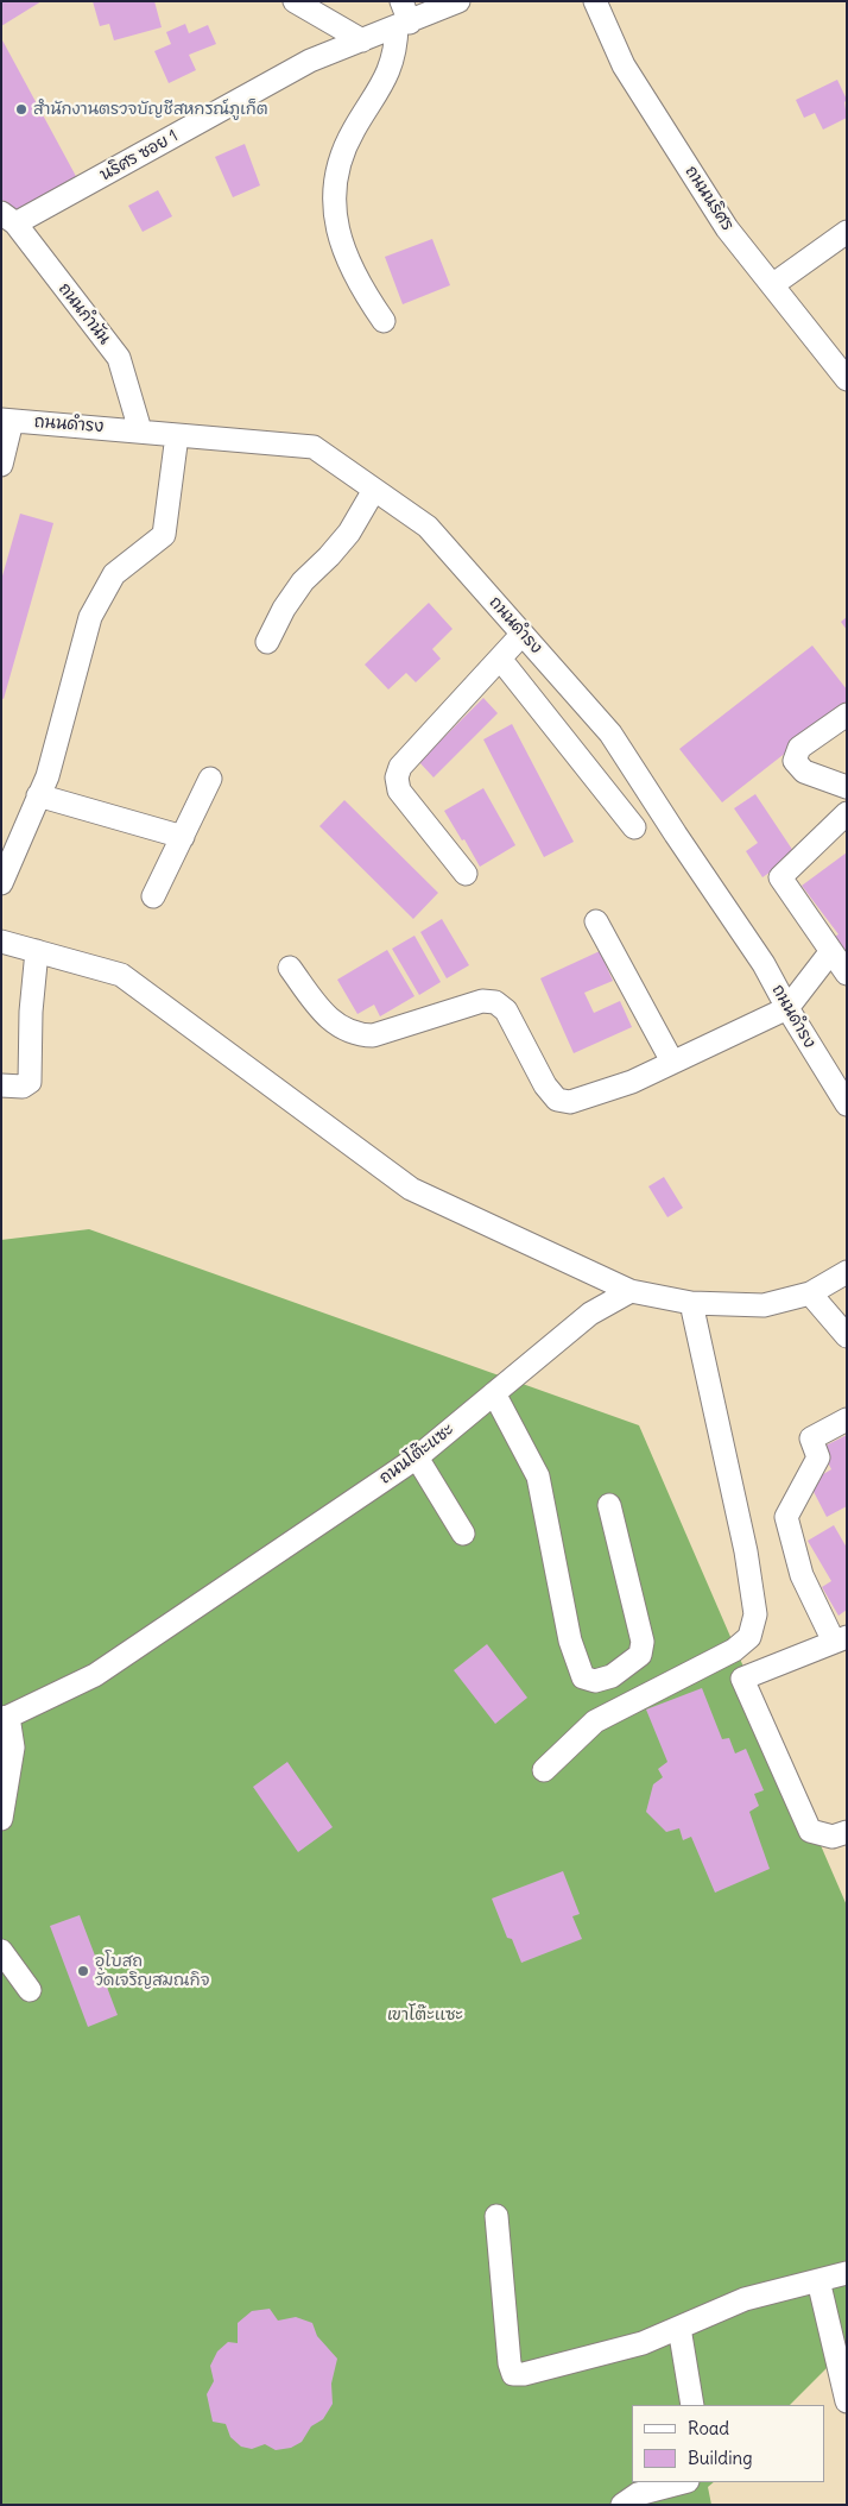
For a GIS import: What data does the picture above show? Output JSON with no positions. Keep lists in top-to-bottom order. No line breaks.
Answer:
{"streets":{"street":["นริศร ซอย 1","ถนนนริศร","ถนนกำนัน","ถนนดำรง","ถนนโต๊ะแซะ"]},"crossings":[["นริศร ซอย 1","ถนนกำนัน"],["ถนนกำนัน","ถนนดำรง"]],"parks":["เขาโต๊ะแซะ"],"places":["สำนักงานตรวจบัญชีสหกรณ์ภูเก็ต","อุโบสถ วัดเจริญสมณกิจ"],"legend":["Road","Building"]}
